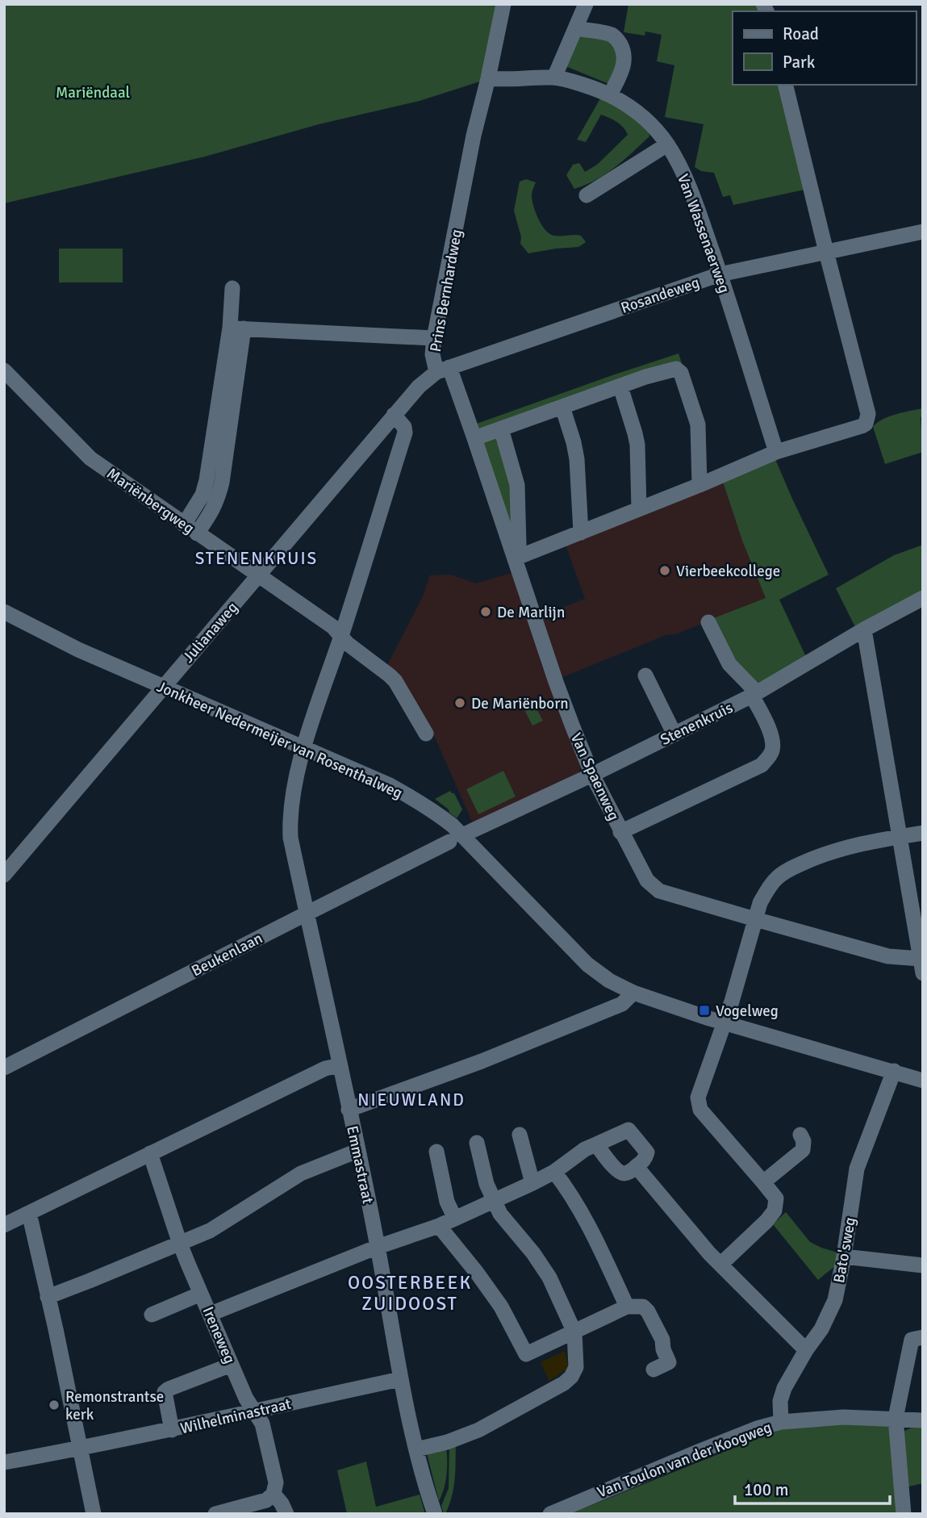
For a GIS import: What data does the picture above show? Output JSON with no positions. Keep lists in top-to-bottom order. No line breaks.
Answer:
{"streets":{"street":["Van Wassenaerweg","Prins Bernhardweg","Rosandeweg","Mariënbergweg","Julianaweg","Stenenkruis","Jonkheer Nedermeijer van Rosenthalweg","Van Spaenweg","Beukenlaan","Emmastraat","Bato'sweg","Ireneweg","Wilhelminastraat","Van Toulon van der Koogweg"]},"crossings":[["Van Wassenaerweg","Prins Bernhardweg"],["Van Wassenaerweg","Rosandeweg"],["Prins Bernhardweg","Rosandeweg"],["Prins Bernhardweg","Julianaweg"],["Prins Bernhardweg","Van Spaenweg"],["Rosandeweg","Van Spaenweg"],["Mariënbergweg","Julianaweg"],["Julianaweg","Jonkheer Nedermeijer van Rosenthalweg"],["Stenenkruis","Jonkheer Nedermeijer van Rosenthalweg"],["Stenenkruis","Van Spaenweg"],["Stenenkruis","Beukenlaan"],["Jonkheer Nedermeijer van Rosenthalweg","Beukenlaan"],["Jonkheer Nedermeijer van Rosenthalweg","Emmastraat"],["Jonkheer Nedermeijer van Rosenthalweg","Bato'sweg"],["Beukenlaan","Emmastraat"],["Emmastraat","Wilhelminastraat"],["Bato'sweg","Van Toulon van der Koogweg"],["Ireneweg","Wilhelminastraat"]],"districts":["STENENKRUIS","NIEUWLAND","OOSTERBEEK ZUIDOOST"],"parks":["Mariëndaal"],"places":{"other":["Vierbeekcollege","De Marlijn","De Mariënborn","Remonstrantse kerk"],"transit":["Vogelweg"]},"legend":["Road","Park"],"scale_bar":"100 m"}
